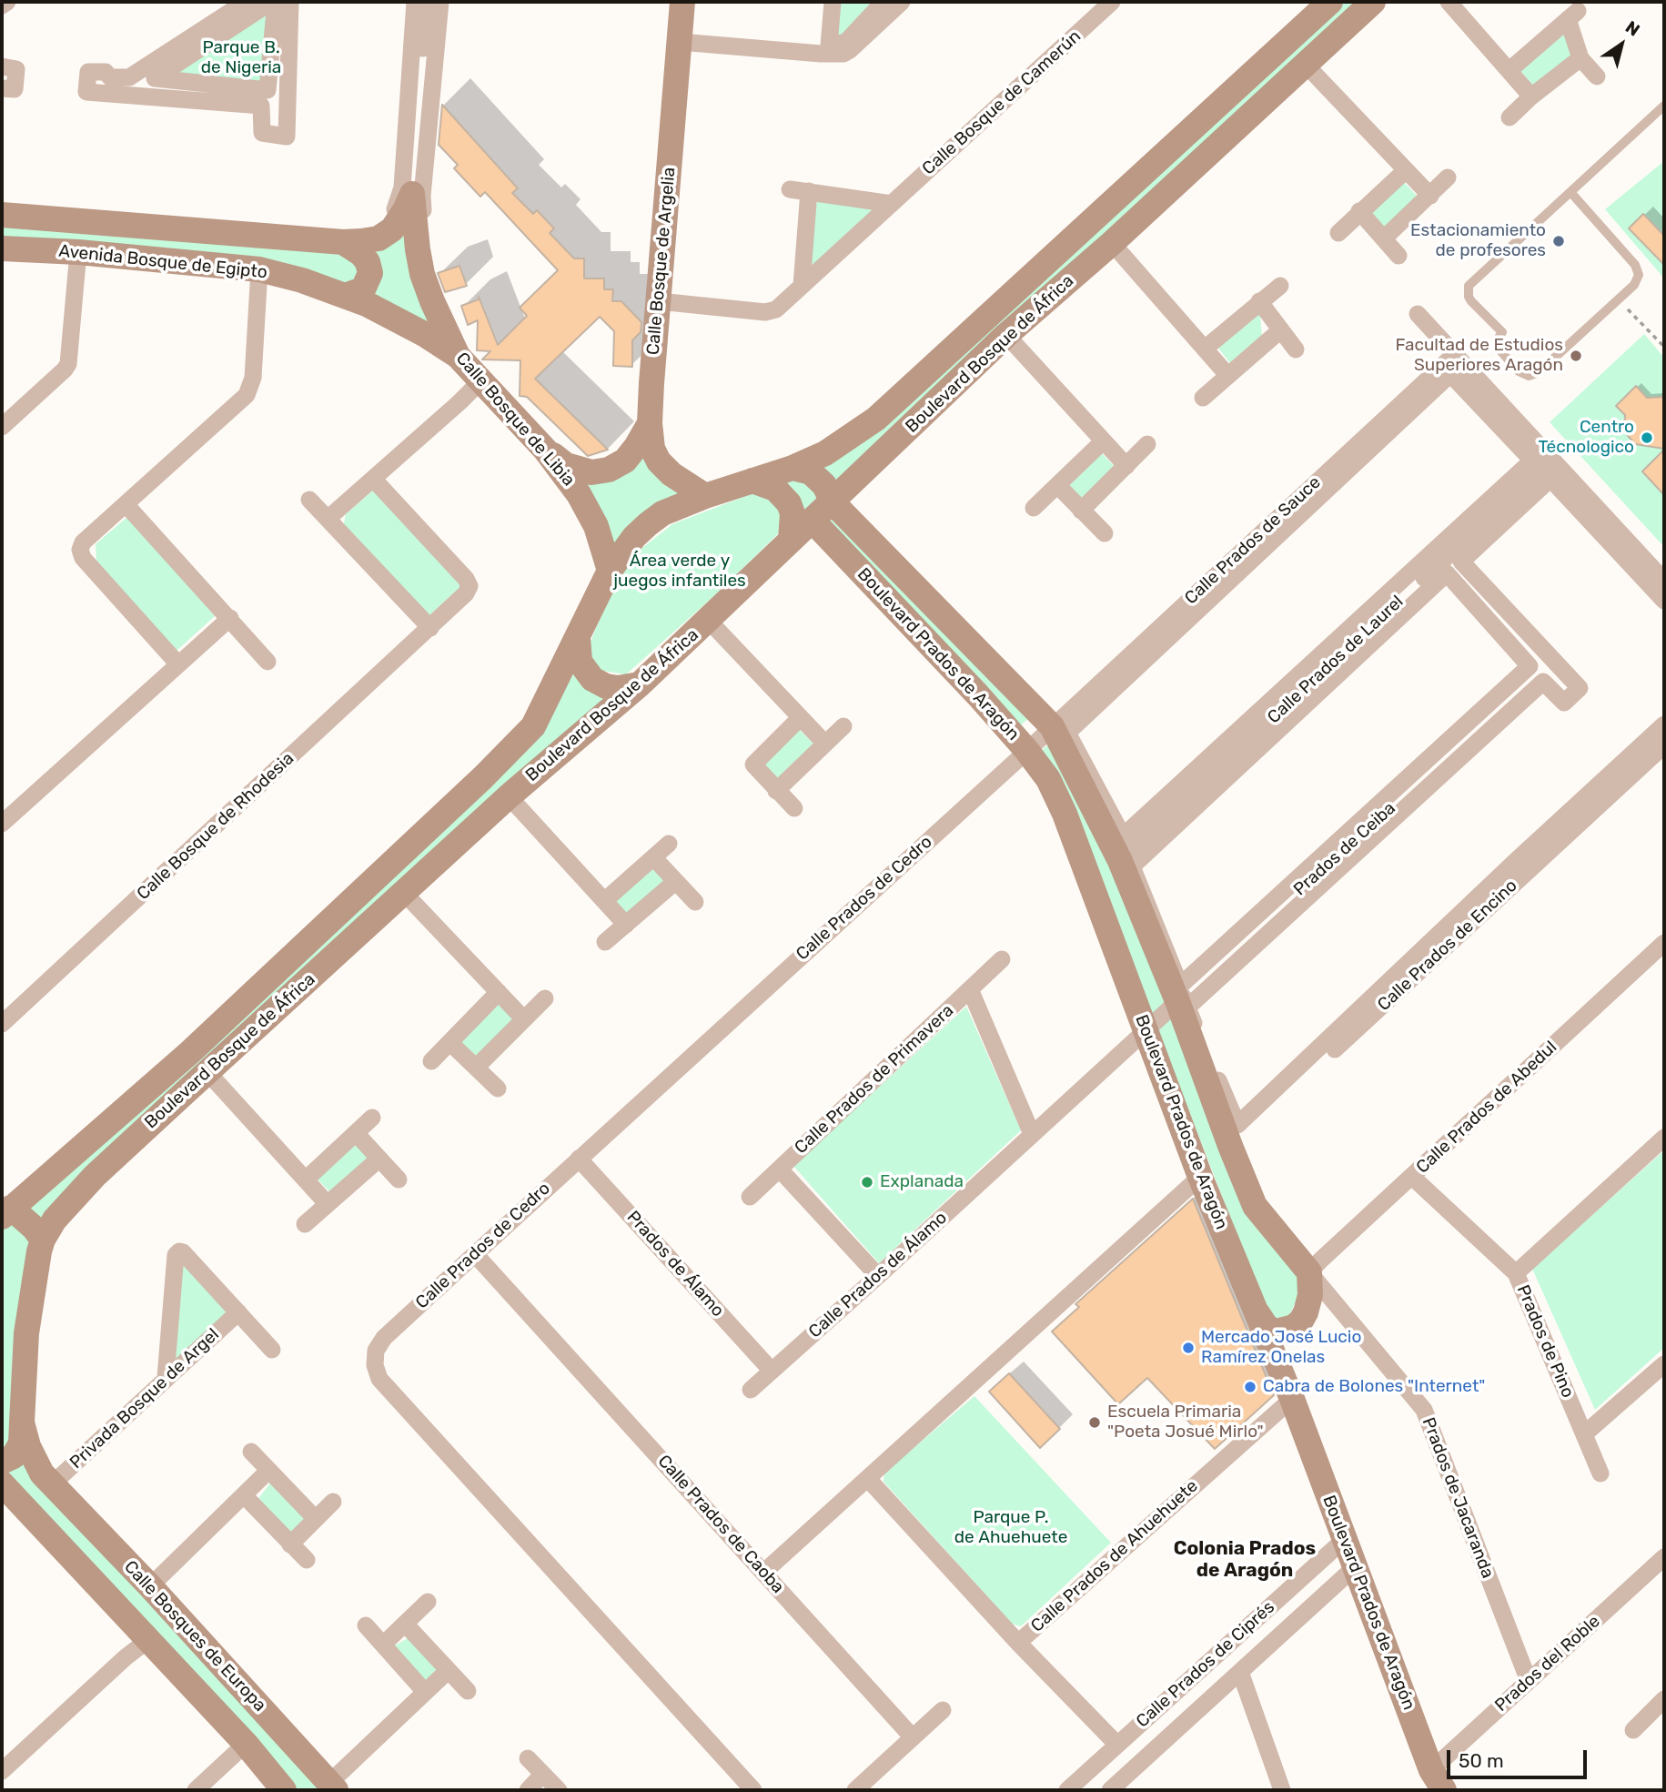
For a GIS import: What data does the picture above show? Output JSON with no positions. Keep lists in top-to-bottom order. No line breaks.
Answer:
{"streets":{"street":["Calle Bosque de Camerún","Calle Bosque de Argelia","Avenida Bosque de Egipto","Boulevard Bosque de África","Calle Bosque de Libia","Calle Prados de Sauce","Boulevard Prados de Aragón","Calle Prados de Laurel","Calle Bosque de Rhodesia","Prados de Ceiba","Calle Prados de Cedro","Calle Prados de Encino","Calle Prados de Primavera","Calle Prados de Abedul","Prados de Álamo","Calle Prados de Álamo","Prados de Pino","Privada Bosque de Argel","Prados de Jacaranda","Calle Prados de Caoba","Calle Prados de Ahuehuete","Calle Bosques de Europa","Prados del Roble","Calle Prados de Ciprés"]},"crossings":[["Calle Bosque de Camerún","Calle Bosque de Argelia"],["Calle Bosque de Argelia","Boulevard Bosque de África"],["Avenida Bosque de Egipto","Calle Bosque de Libia"],["Boulevard Bosque de África","Calle Bosque de Libia"],["Boulevard Bosque de África","Boulevard Prados de Aragón"],["Boulevard Bosque de África","Privada Bosque de Argel"],["Boulevard Bosque de África","Calle Bosques de Europa"],["Calle Prados de Sauce","Boulevard Prados de Aragón"],["Calle Prados de Sauce","Calle Prados de Cedro"],["Boulevard Prados de Aragón","Calle Prados de Laurel"],["Boulevard Prados de Aragón","Prados de Ceiba"],["Boulevard Prados de Aragón","Calle Prados de Cedro"],["Boulevard Prados de Aragón","Calle Prados de Encino"],["Boulevard Prados de Aragón","Calle Prados de Abedul"],["Boulevard Prados de Aragón","Calle Prados de Álamo"],["Boulevard Prados de Aragón","Prados de Jacaranda"],["Boulevard Prados de Aragón","Calle Prados de Ahuehuete"],["Boulevard Prados de Aragón","Prados del Roble"],["Boulevard Prados de Aragón","Calle Prados de Ciprés"],["Prados de Ceiba","Calle Prados de Álamo"],["Calle Prados de Cedro","Prados de Álamo"],["Calle Prados de Cedro","Calle Prados de Caoba"],["Calle Prados de Primavera","Calle Prados de Álamo"],["Calle Prados de Abedul","Prados de Pino"],["Calle Prados de Abedul","Prados de Jacaranda"],["Prados de Álamo","Calle Prados de Álamo"],["Privada Bosque de Argel","Calle Bosques de Europa"],["Prados de Jacaranda","Prados del Roble"]],"districts":["Colonia Prados de Aragón"],"parks":["Parque B. de Nigeria","Área verde y juegos infantiles","Parque P. de Ahuehuete"],"places":["Estacionamiento de profesores","Facultad de Estudios Superiores Aragón","Centro Técnologico","Explanada","Mercado José Lucio Ramírez Onelas","Cabra de Bolones \"Internet\"","Escuela Primaria \"Poeta Josué Mirlo\""],"scale_bar":"50 m","north":"top right"}
